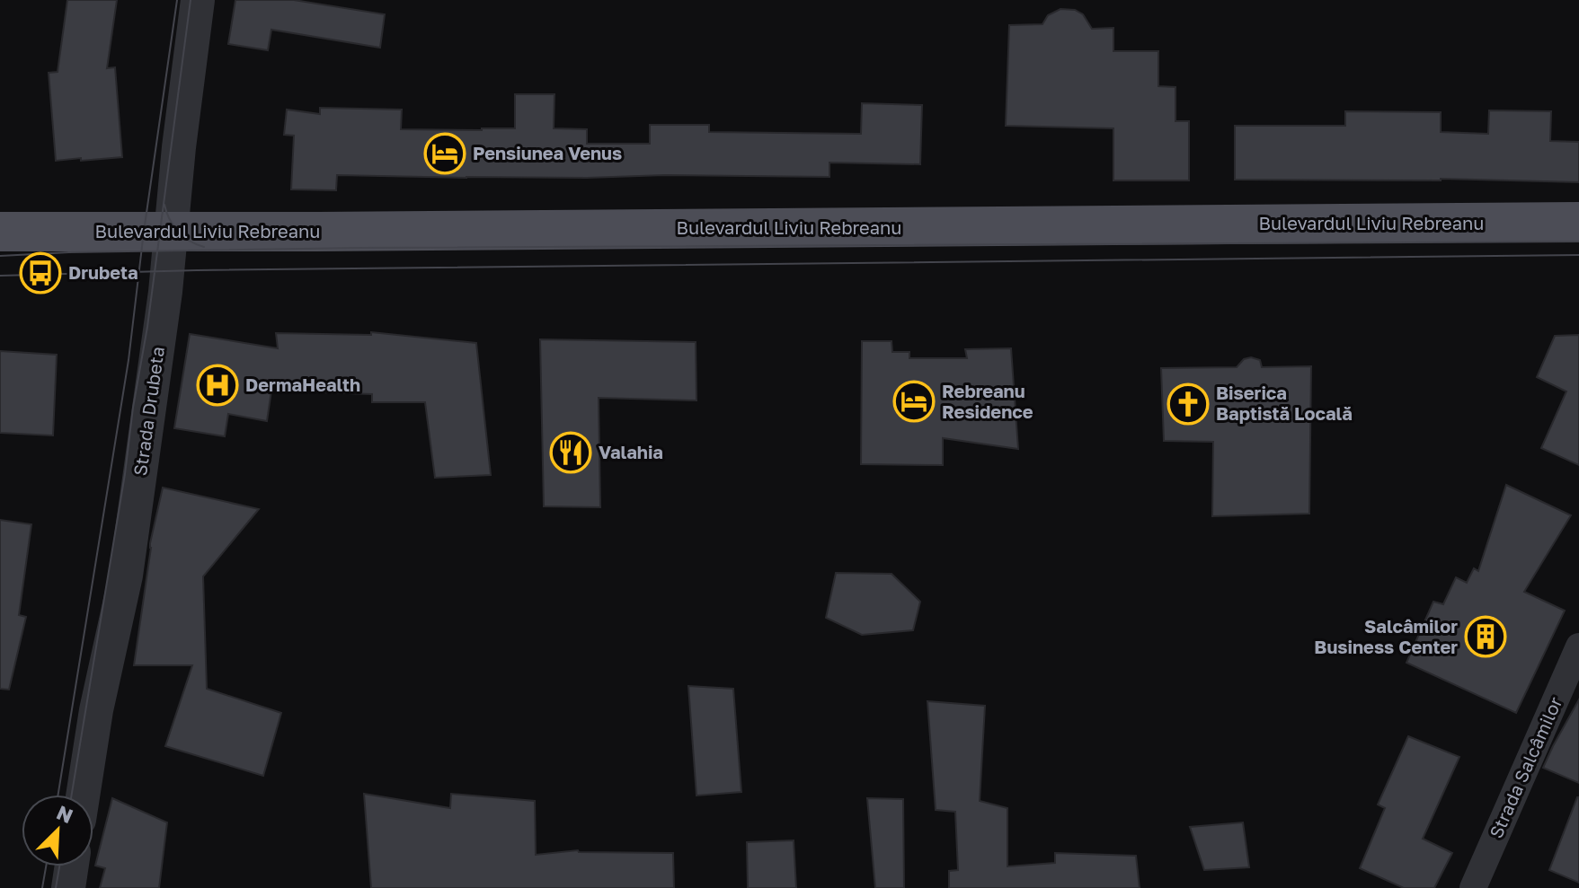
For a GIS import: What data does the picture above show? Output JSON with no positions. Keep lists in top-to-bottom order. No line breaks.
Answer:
{"streets":{"main road":["Bulevardul Liviu Rebreanu"],"street":["Strada Drubeta","Strada Salcâmilor"]},"crossings":[["Bulevardul Liviu Rebreanu","Strada Drubeta"]],"places":{"hotel":["Pensiunea Venus","Rebreanu Residence"],"bus stop":["Drubeta"],"hospital":["DermaHealth"],"church":["Biserica Baptistă Locală"],"restaurant":["Valahia"],"building":["Salcâmilor Business Center"]},"north":"top right"}
